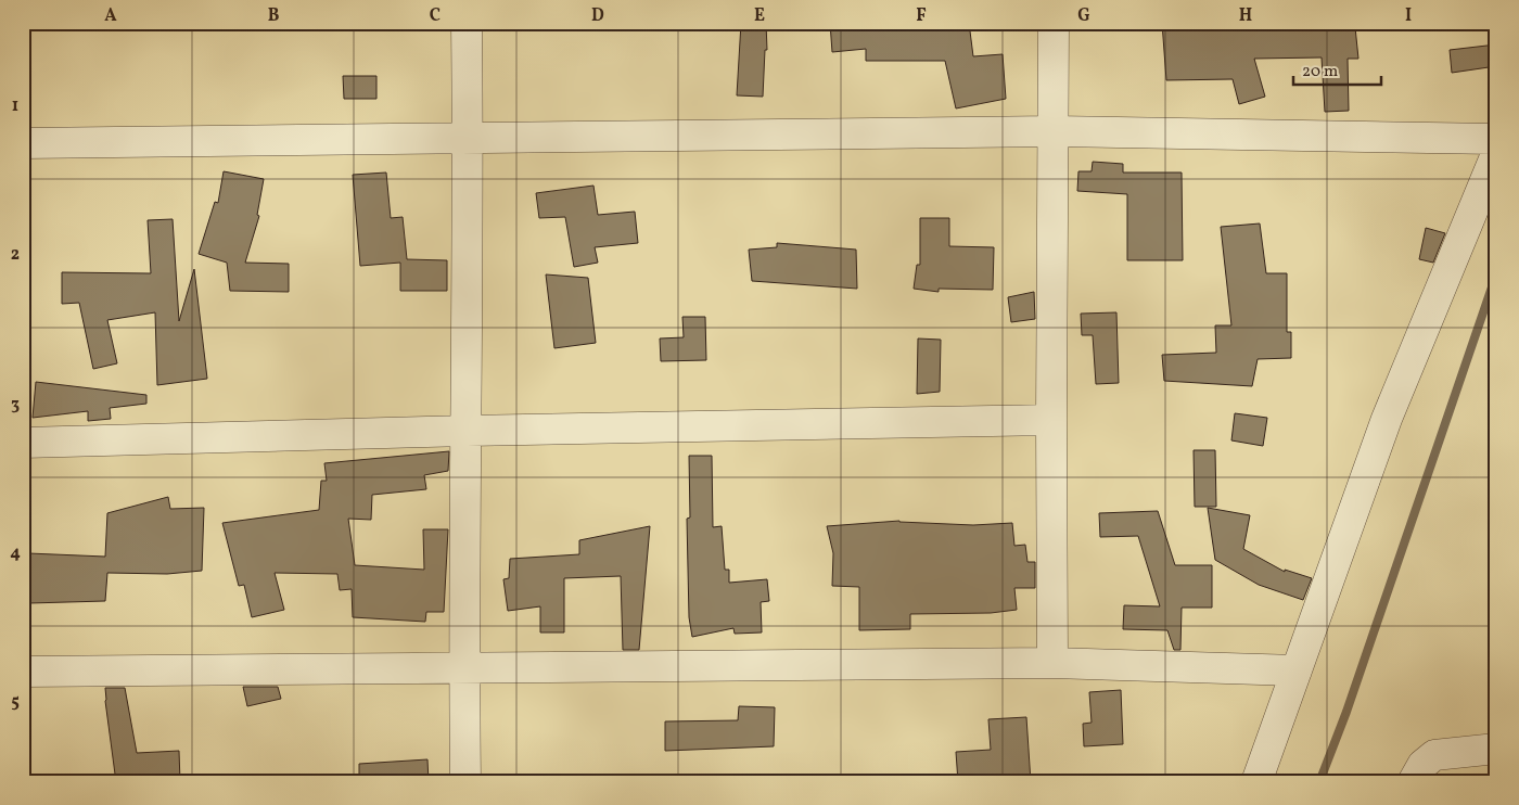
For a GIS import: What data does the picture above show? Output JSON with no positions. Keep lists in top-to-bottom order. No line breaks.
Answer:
{"scale_bar":"20 m","grid":{"columns":["A","B","C","D","E","F","G","H","I"],"rows":["1","2","3","4","5"]}}
